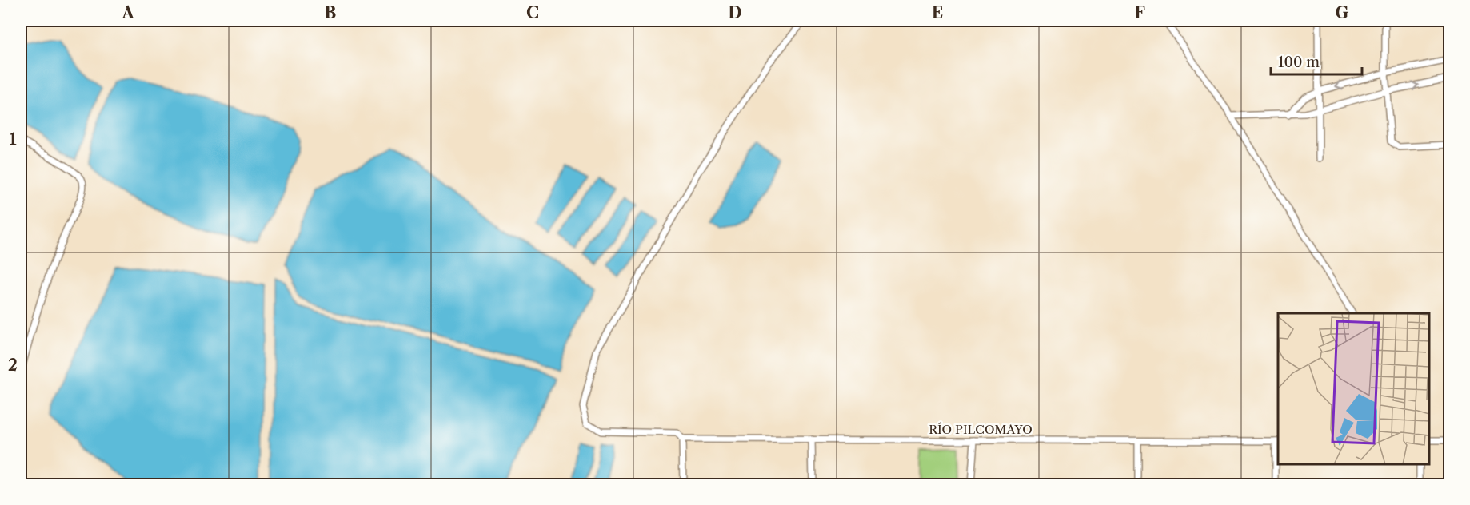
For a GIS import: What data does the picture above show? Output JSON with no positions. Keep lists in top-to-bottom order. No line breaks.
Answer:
{"streets":{"street":["RÍO PILCOMAYO"]},"scale_bar":"100 m","grid":{"columns":["A","B","C","D","E","F","G"],"rows":["1","2"]}}
